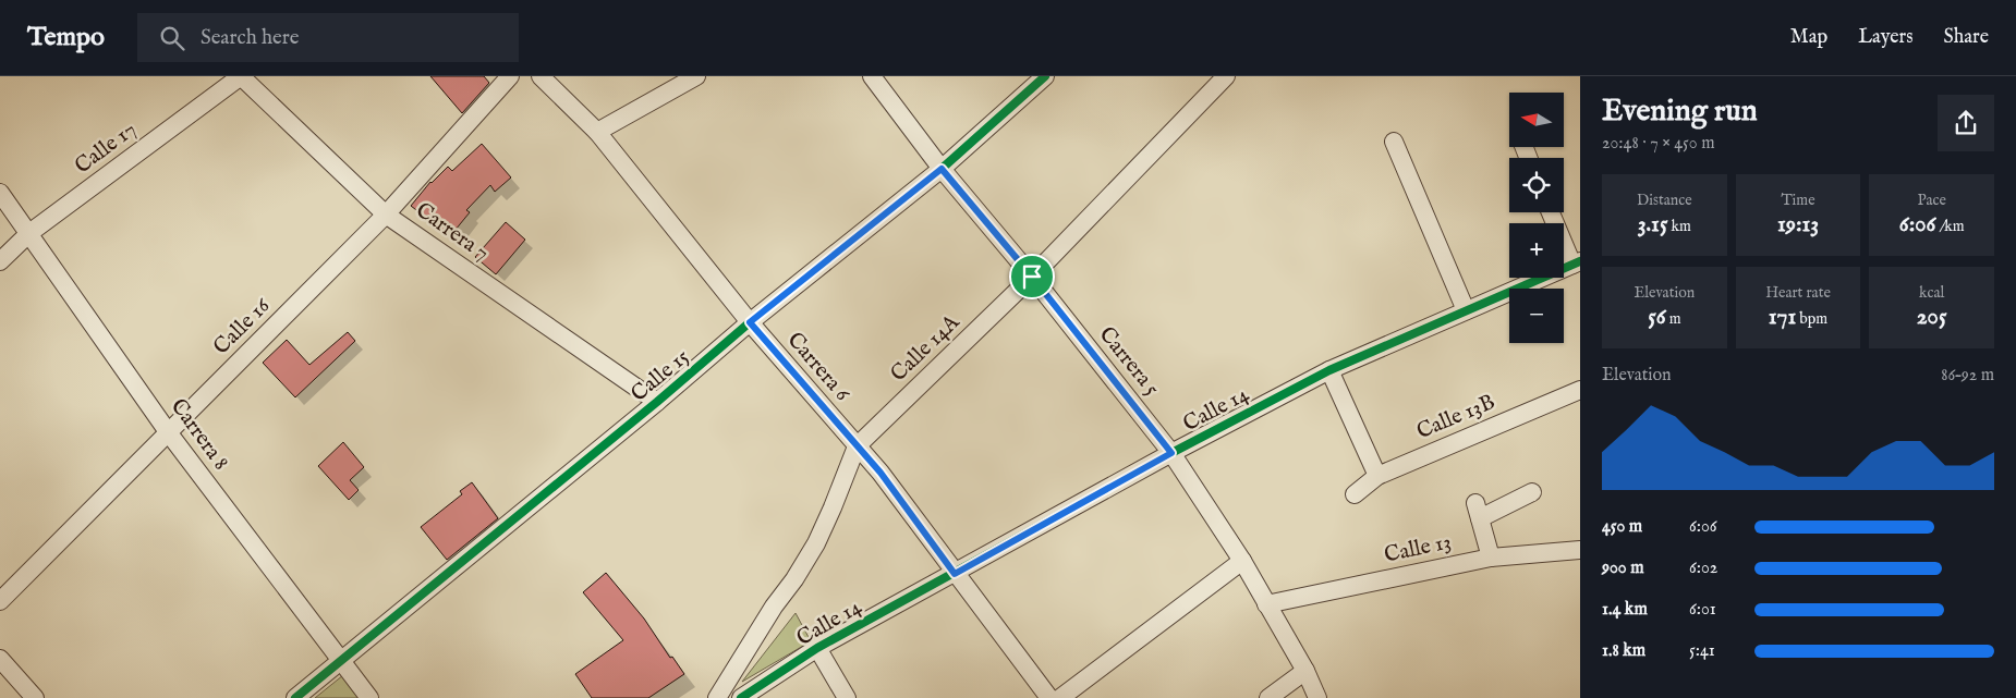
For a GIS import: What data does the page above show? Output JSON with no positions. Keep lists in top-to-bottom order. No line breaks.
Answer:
{"streets":{"street":["Calle 17","Carrera 7","Calle 16","Calle 14A","Carrera 5","Carrera 6","Calle 15","Calle 14","Calle 13B","Carrera 8","Calle 13"]},"crossings":[["Calle 17","Carrera 7"],["Calle 17","Carrera 8"],["Carrera 7","Calle 16"],["Carrera 7","Calle 15"],["Calle 16","Carrera 8"],["Calle 14A","Carrera 5"],["Calle 14A","Carrera 6"],["Carrera 5","Calle 15"],["Carrera 5","Calle 14"],["Carrera 5","Calle 13"],["Carrera 6","Calle 15"],["Carrera 6","Calle 14"],["Calle 15","Carrera 8"]],"north":"left","page":{"header":"Tempo","search":"Search here","nav":["Map","Layers","Share"],"heading":["Evening run","20:48 · 7 × 450 m"],"map_buttons":["+","−"],"stats":[["Distance","3.15 km"],["Time","19:13"],["Pace","6:06 /km"],["Elevation","56 m"],["Heart rate","171 bpm"],["kcal","205"]],"chart":["Elevation","86–92 m"],"list":[{"name":"450 m","note":"6:06"},{"name":"900 m","note":"6:02"},{"name":"1.4 km","note":"6:01"},{"name":"1.8 km","note":"5:41"}]}}
